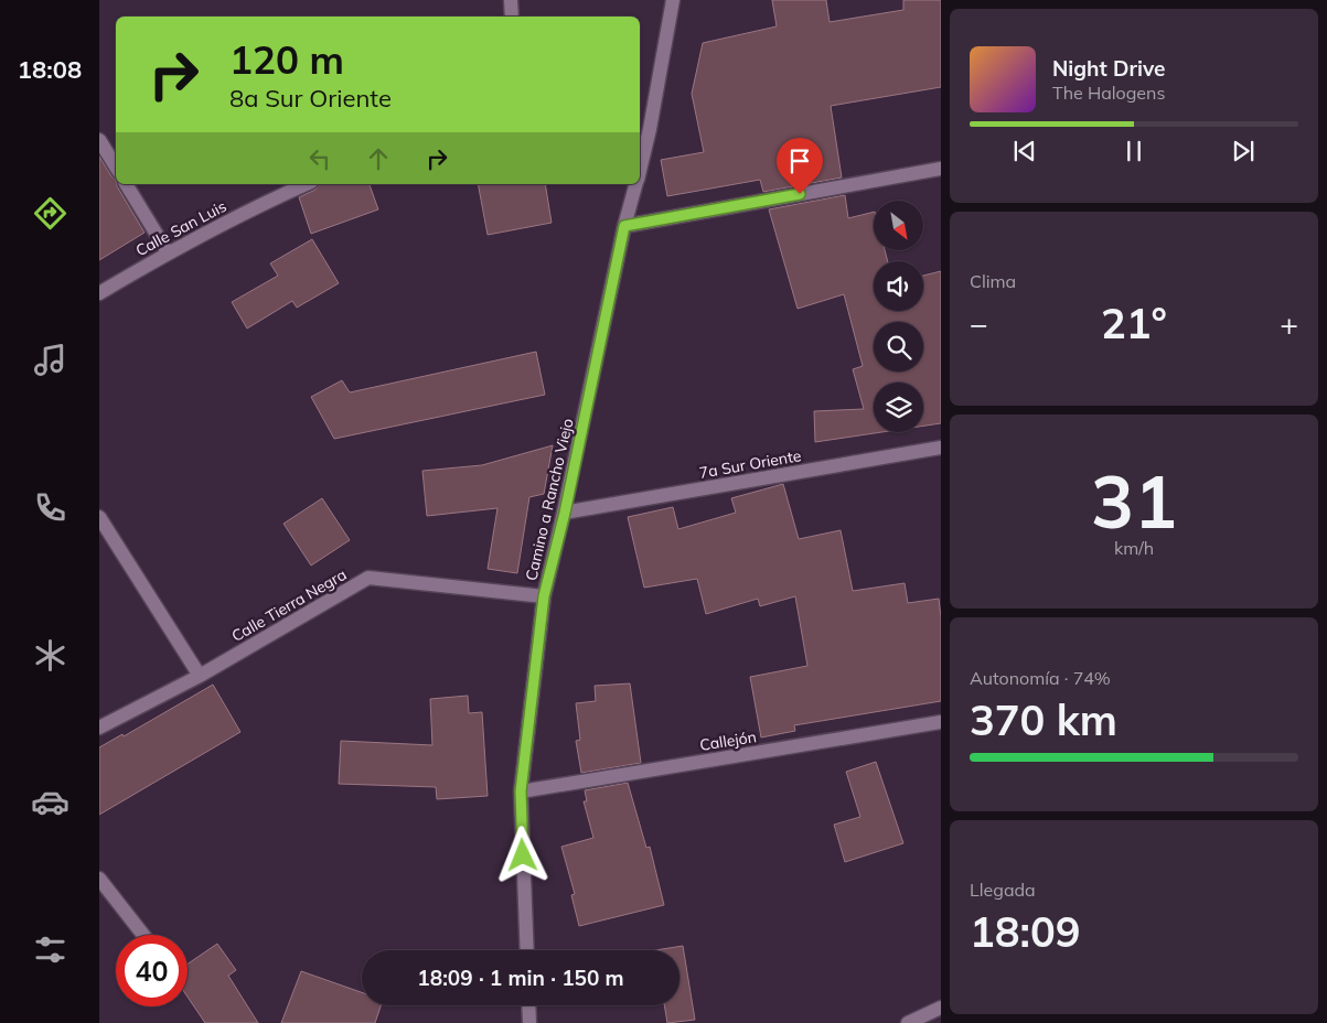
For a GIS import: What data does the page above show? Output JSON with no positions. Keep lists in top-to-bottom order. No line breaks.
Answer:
{"streets":{"street":["Calle San Luis","7a Sur Oriente","Camino a Rancho Viejo","Calle Tierra Negra","Callejón"]},"crossings":[["7a Sur Oriente","Camino a Rancho Viejo"],["Camino a Rancho Viejo","Calle Tierra Negra"],["Camino a Rancho Viejo","Callejón"]],"north":"bottom right","page":{"tabs":"18:08","turn":["120 m","8a Sur Oriente"],"song":["Night Drive","The Halogens"],"tile":["Clima",["31","km/h"],["Autonomía · 74%","370 km"],["Llegada","18:09"]],"heat":["−","21°","+"],"limit":"40","trip":"18:09 · 1 min · 150 m"}}
